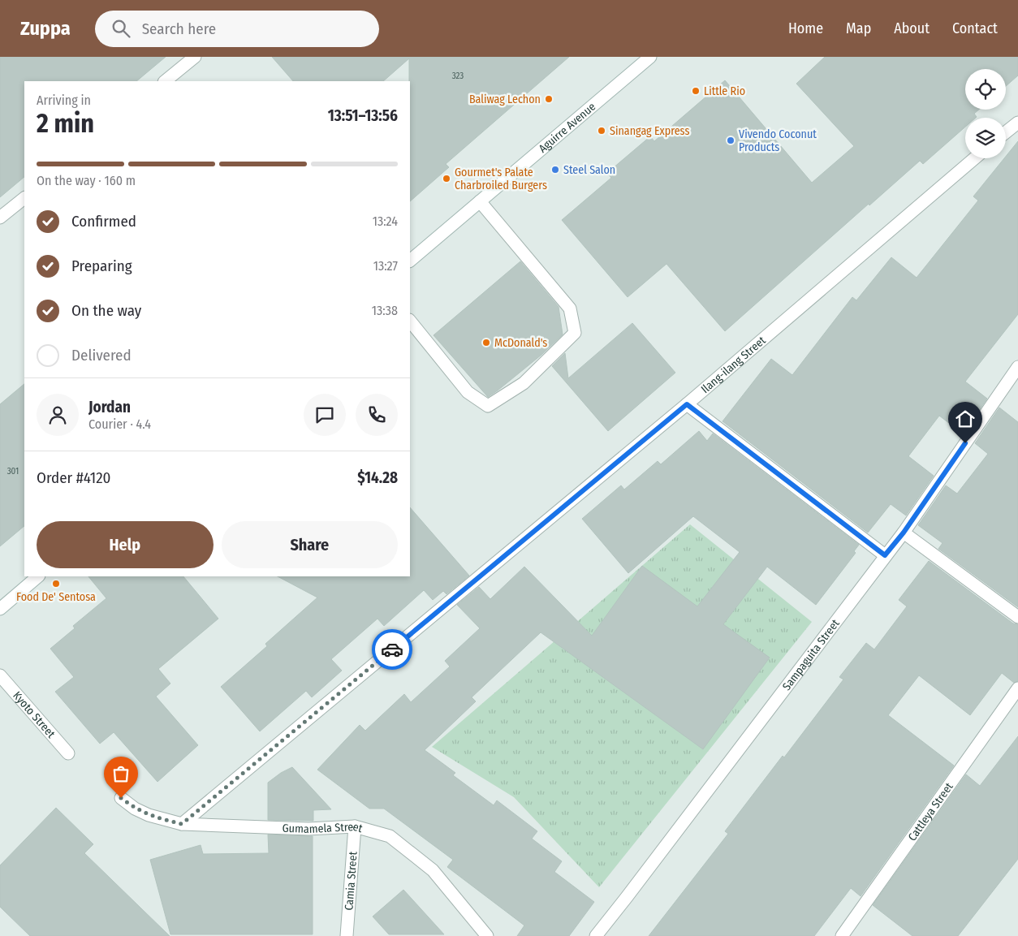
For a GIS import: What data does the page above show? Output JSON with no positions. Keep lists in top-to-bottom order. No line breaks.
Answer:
{"streets":{"street":["Aguirre Avenue","Ilang-ilang Street","Sampaguita Street","Kyoto Street","Cattleya Street","Gumamela Street","Camia Street"]},"crossings":[["Ilang-ilang Street","Gumamela Street"],["Gumamela Street","Camia Street"]],"places":["Little Rio","Baliwag Lechon","Sinangag Express","Vivendo Coconut Products","Steel Salon","Gourmet's Palate Charbroiled Burgers","McDonald's","Food De' Sentosa"],"house_numbers":["323","301"],"page":{"header":"Zuppa","search":"Search here","nav":["Home","Map","About","Contact"],"heading":["2 min","Arriving in","13:51–13:56"],"panel":["Jordan","Courier · 4.4","Order #4120","$14.28"],"bar":"On the way · 160 m","list":[["Confirmed","13:24"],["Preparing","13:27"],["On the way","13:38"],"Delivered"],"buttons":["Help","Share"]}}
